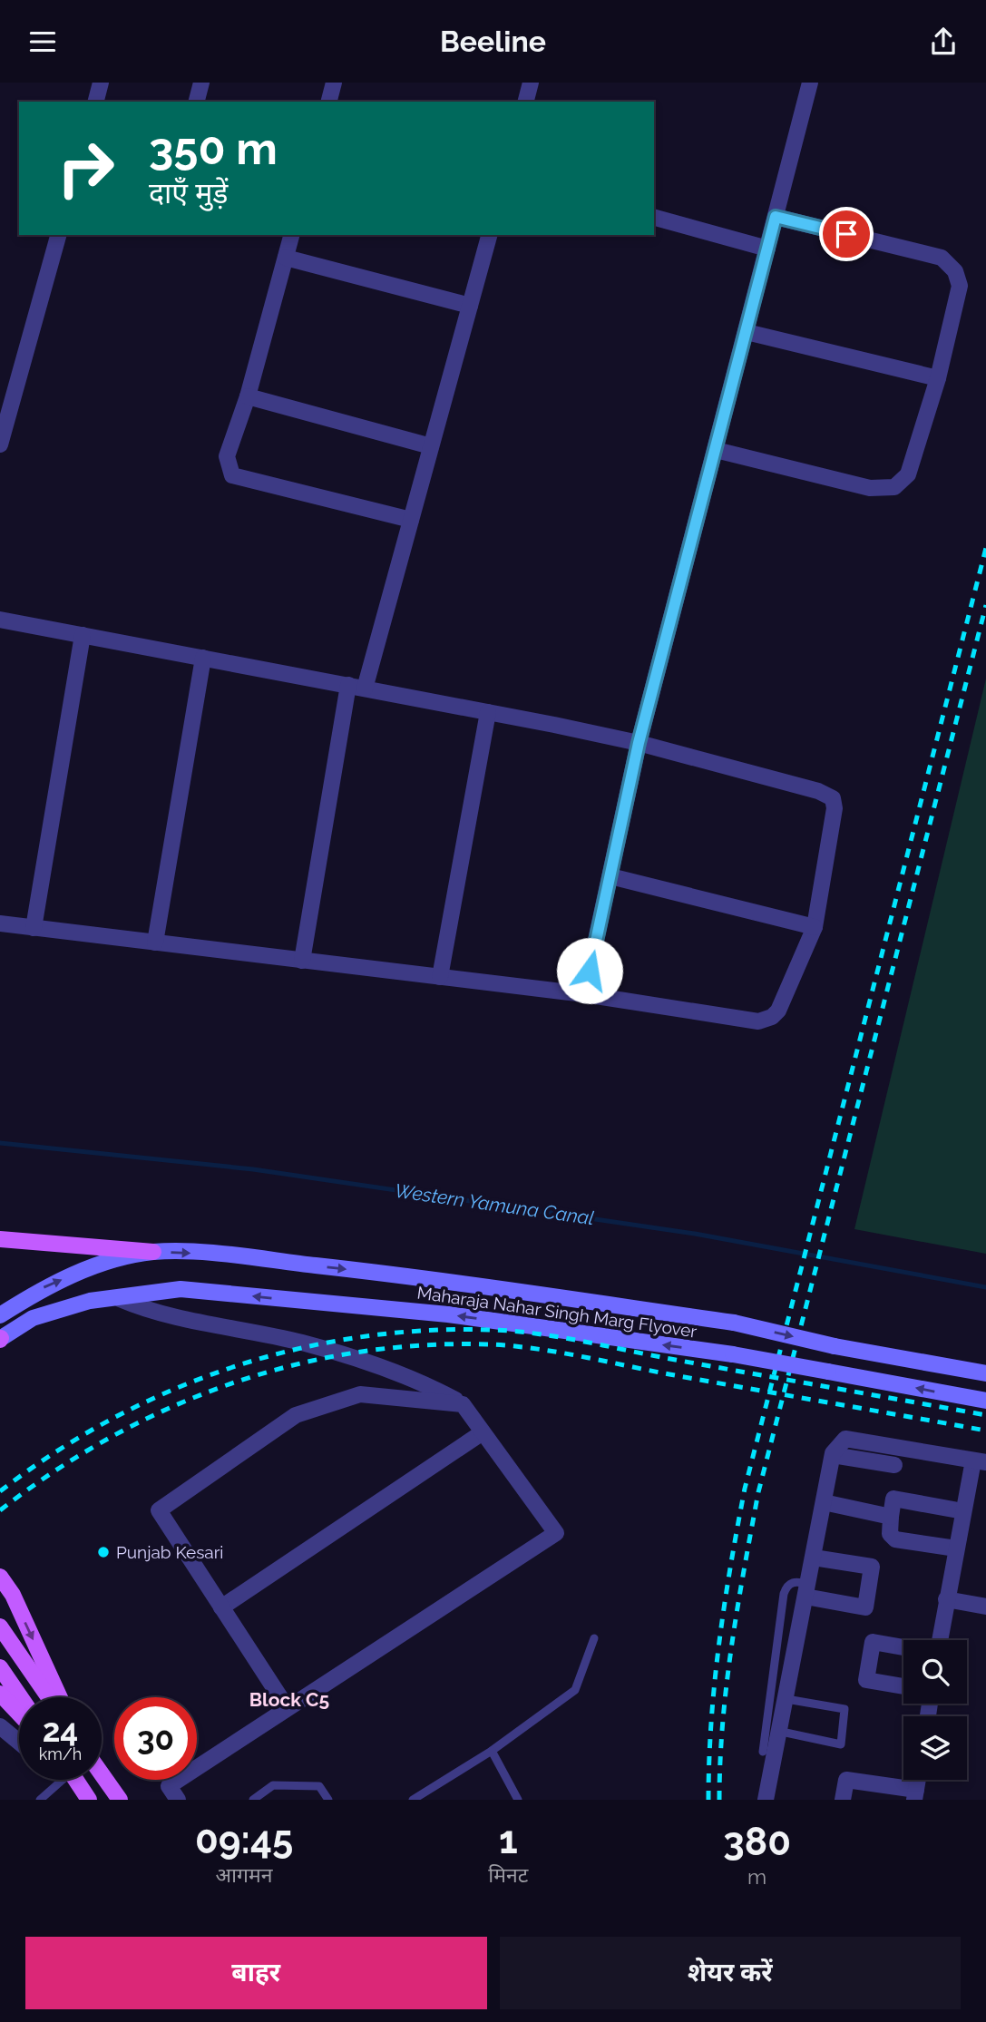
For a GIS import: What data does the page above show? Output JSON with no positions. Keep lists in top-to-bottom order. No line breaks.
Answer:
{"streets":{"main road":["Maharaja Nahar Singh Marg Flyover"]},"districts":["Block C5"],"water":["Western Yamuna Canal"],"places":["Punjab Kesari"],"page":{"header":"Beeline","turn":["350 m","दाएँ मुड़ें"],"speed":"24 km/h","limit":"30","eta":["09:45","आगमन","1","मिनट","380","m"],"buttons":["बाहर","शेयर करें"]}}
